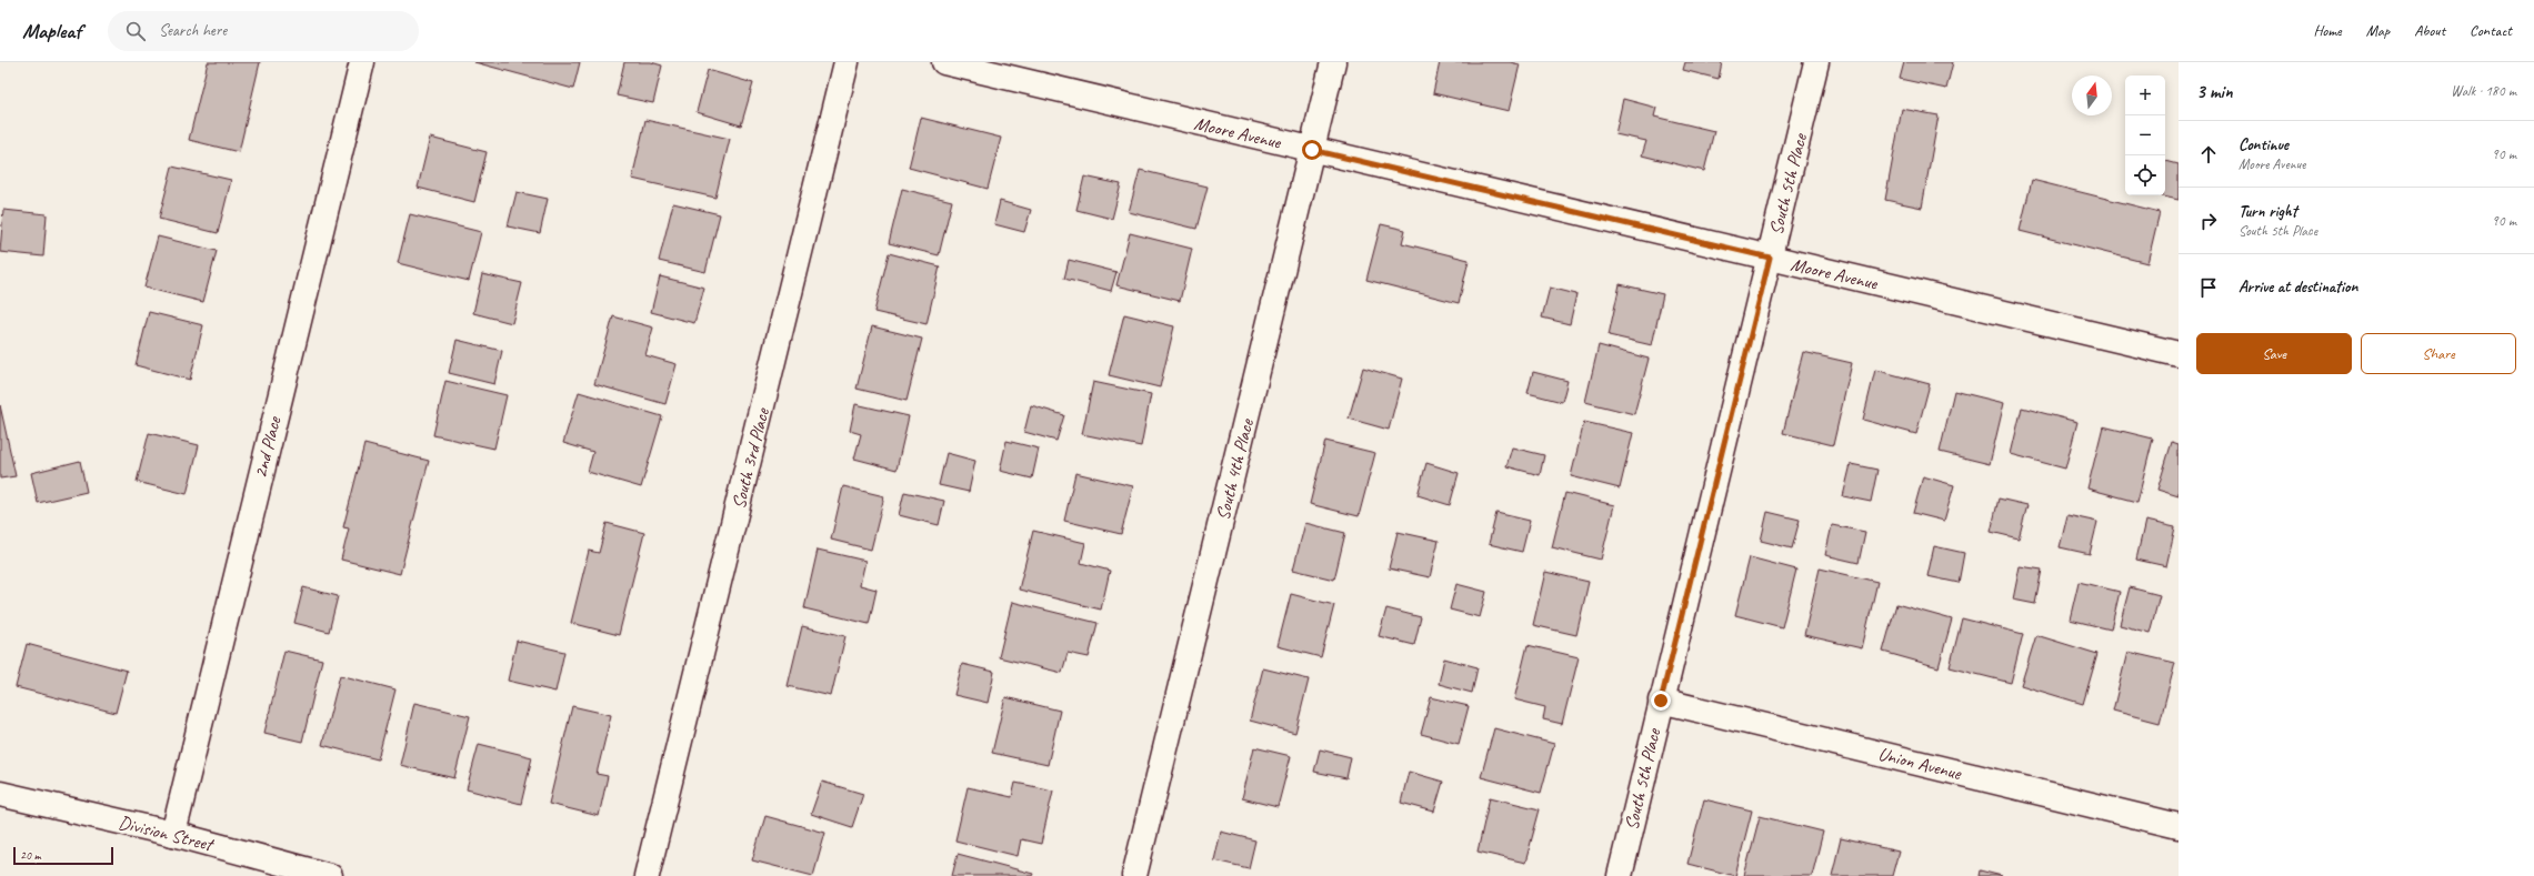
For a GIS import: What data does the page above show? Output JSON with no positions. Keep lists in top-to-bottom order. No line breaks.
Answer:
{"streets":{"street":["Moore Avenue","South 5th Place","2nd Place","South 3rd Place","South 4th Place","Union Avenue","Division Street"]},"crossings":[["Moore Avenue","South 5th Place"],["Moore Avenue","South 4th Place"],["South 5th Place","Union Avenue"],["2nd Place","Division Street"]],"scale_bar":"20 m","north":"top","page":{"header":"Mapleaf","search":"Search here","nav":["Home","Map","About","Contact"],"heading":["3 min","Walk · 180 m"],"map_buttons":["+","−"],"list":[["Continue","Moore Avenue","90 m"],["Turn right","South 5th Place","90 m"],"Arrive at destination"],"buttons":["Save","Share"],"scale":"20 m"}}
